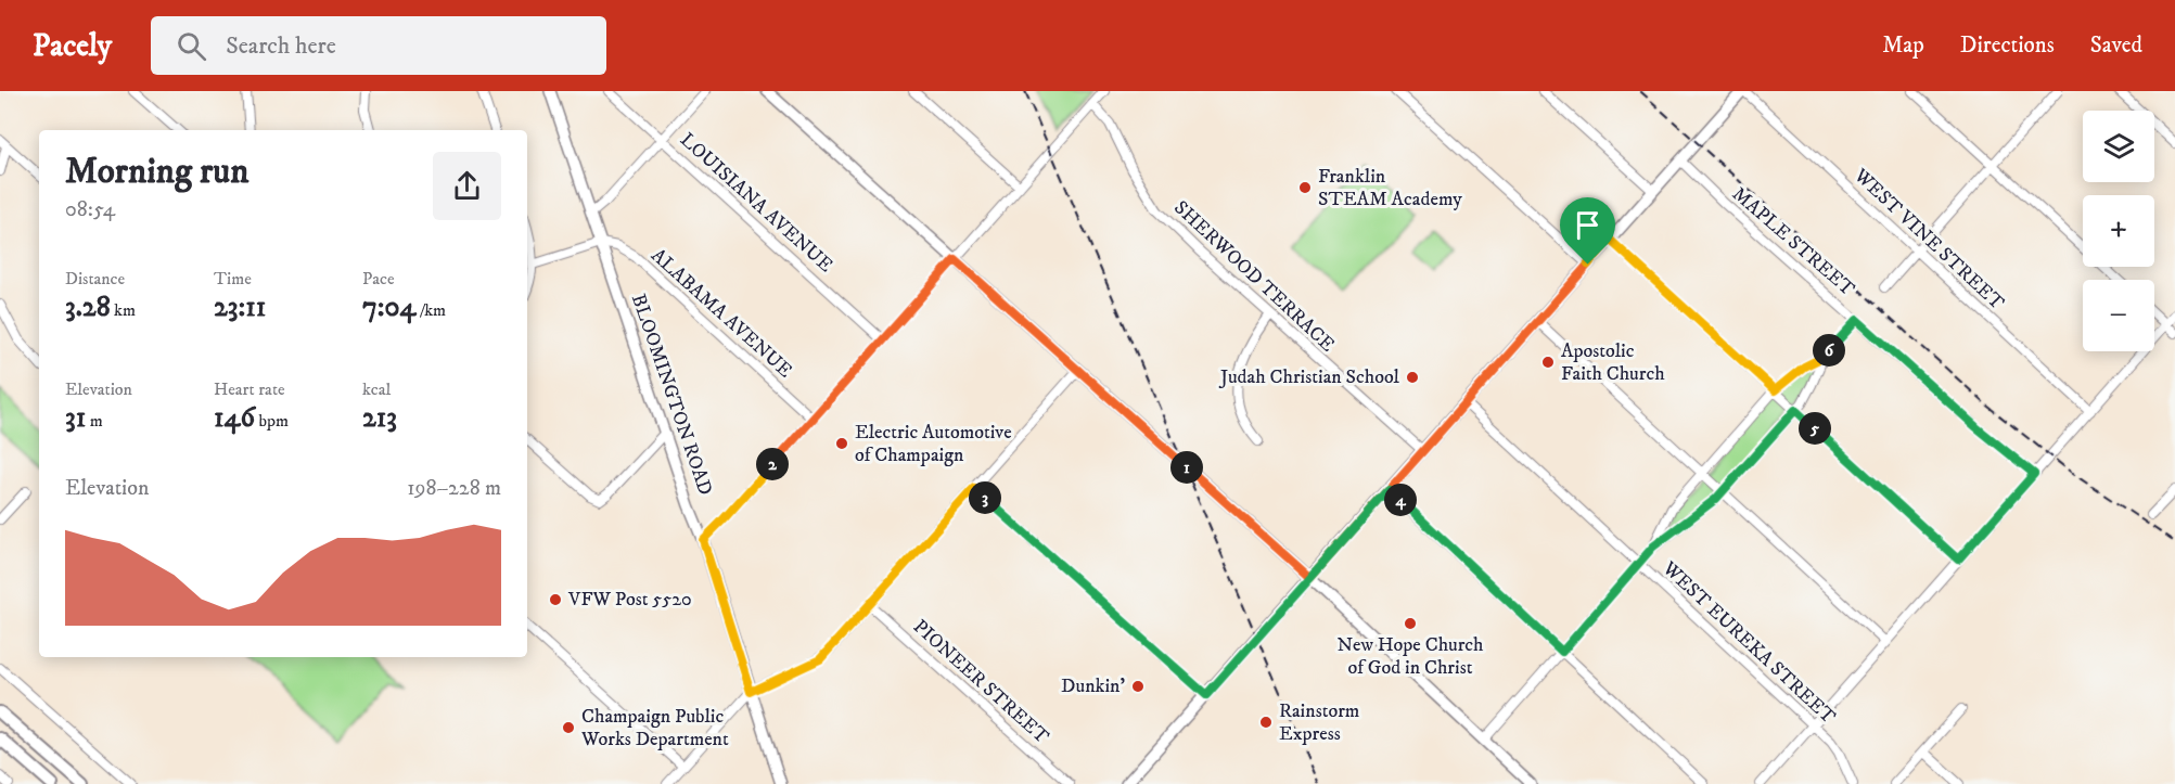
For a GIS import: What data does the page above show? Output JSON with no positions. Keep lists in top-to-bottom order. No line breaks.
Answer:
{"streets":{"main road":["BLOOMINGTON ROAD"],"street":["LOUISIANA AVENUE","WEST VINE STREET","MAPLE STREET","SHERWOOD TERRACE","ALABAMA AVENUE","WEST EUREKA STREET","PIONEER STREET"]},"crossings":[["ALABAMA AVENUE","BLOOMINGTON ROAD"]],"places":["Franklin STEAM Academy","Apostolic Faith Church","Judah Christian School","Electric Automotive of Champaign","VFW Post 5520","New Hope Church of God in Christ","Dunkin'","Rainstorm Express","Champaign Public Works Department"],"page":{"header":"Pacely","search":"Search here","nav":["Map","Directions","Saved"],"map_buttons":["+","−"],"heading":["Morning run","08:54"],"stats":[["Distance","3.28 km"],["Time","23:11"],["Pace","7:04 /km"],["Elevation","31 m"],["Heart rate","146 bpm"],["kcal","213"]],"pins":["6","5","2","1","3","4"],"chart":["Elevation","198–228 m"]}}
